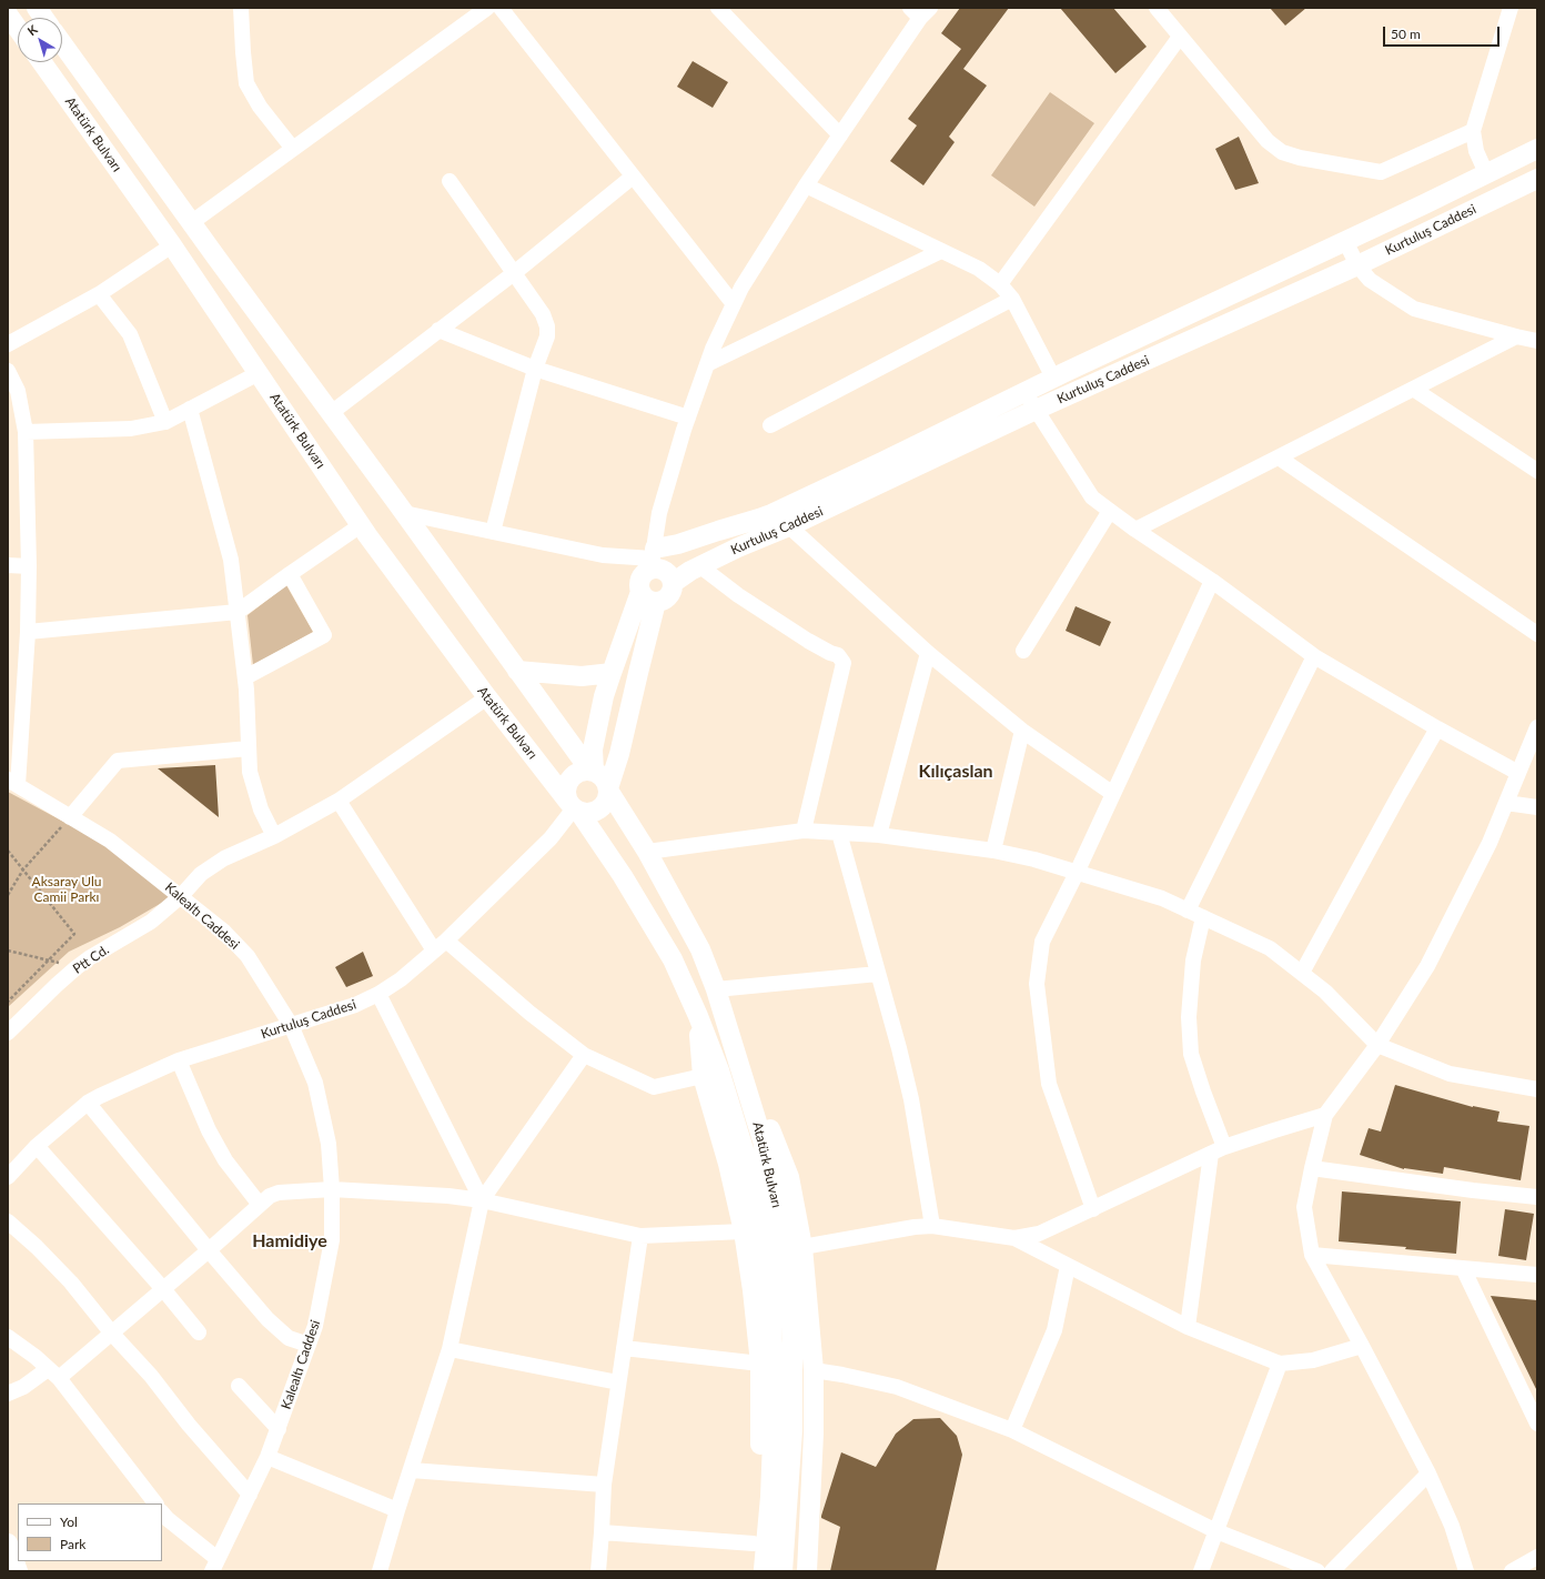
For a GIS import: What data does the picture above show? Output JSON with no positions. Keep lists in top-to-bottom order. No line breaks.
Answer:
{"streets":{"main road":["Atatürk Bulvarı","Kurtuluş Caddesi"],"street":["Kalealtı Caddesi","Ptt Cd."]},"crossings":[["Atatürk Bulvarı","Kurtuluş Caddesi"],["Atatürk Bulvarı","Ptt Cd."],["Kurtuluş Caddesi","Kalealtı Caddesi"],["Kalealtı Caddesi","Ptt Cd."]],"districts":["Kılıçaslan","Hamidiye"],"parks":["Aksaray Ulu Camii Parkı"],"legend":["Yol","Park"],"scale_bar":"50 m","north":"top left"}
